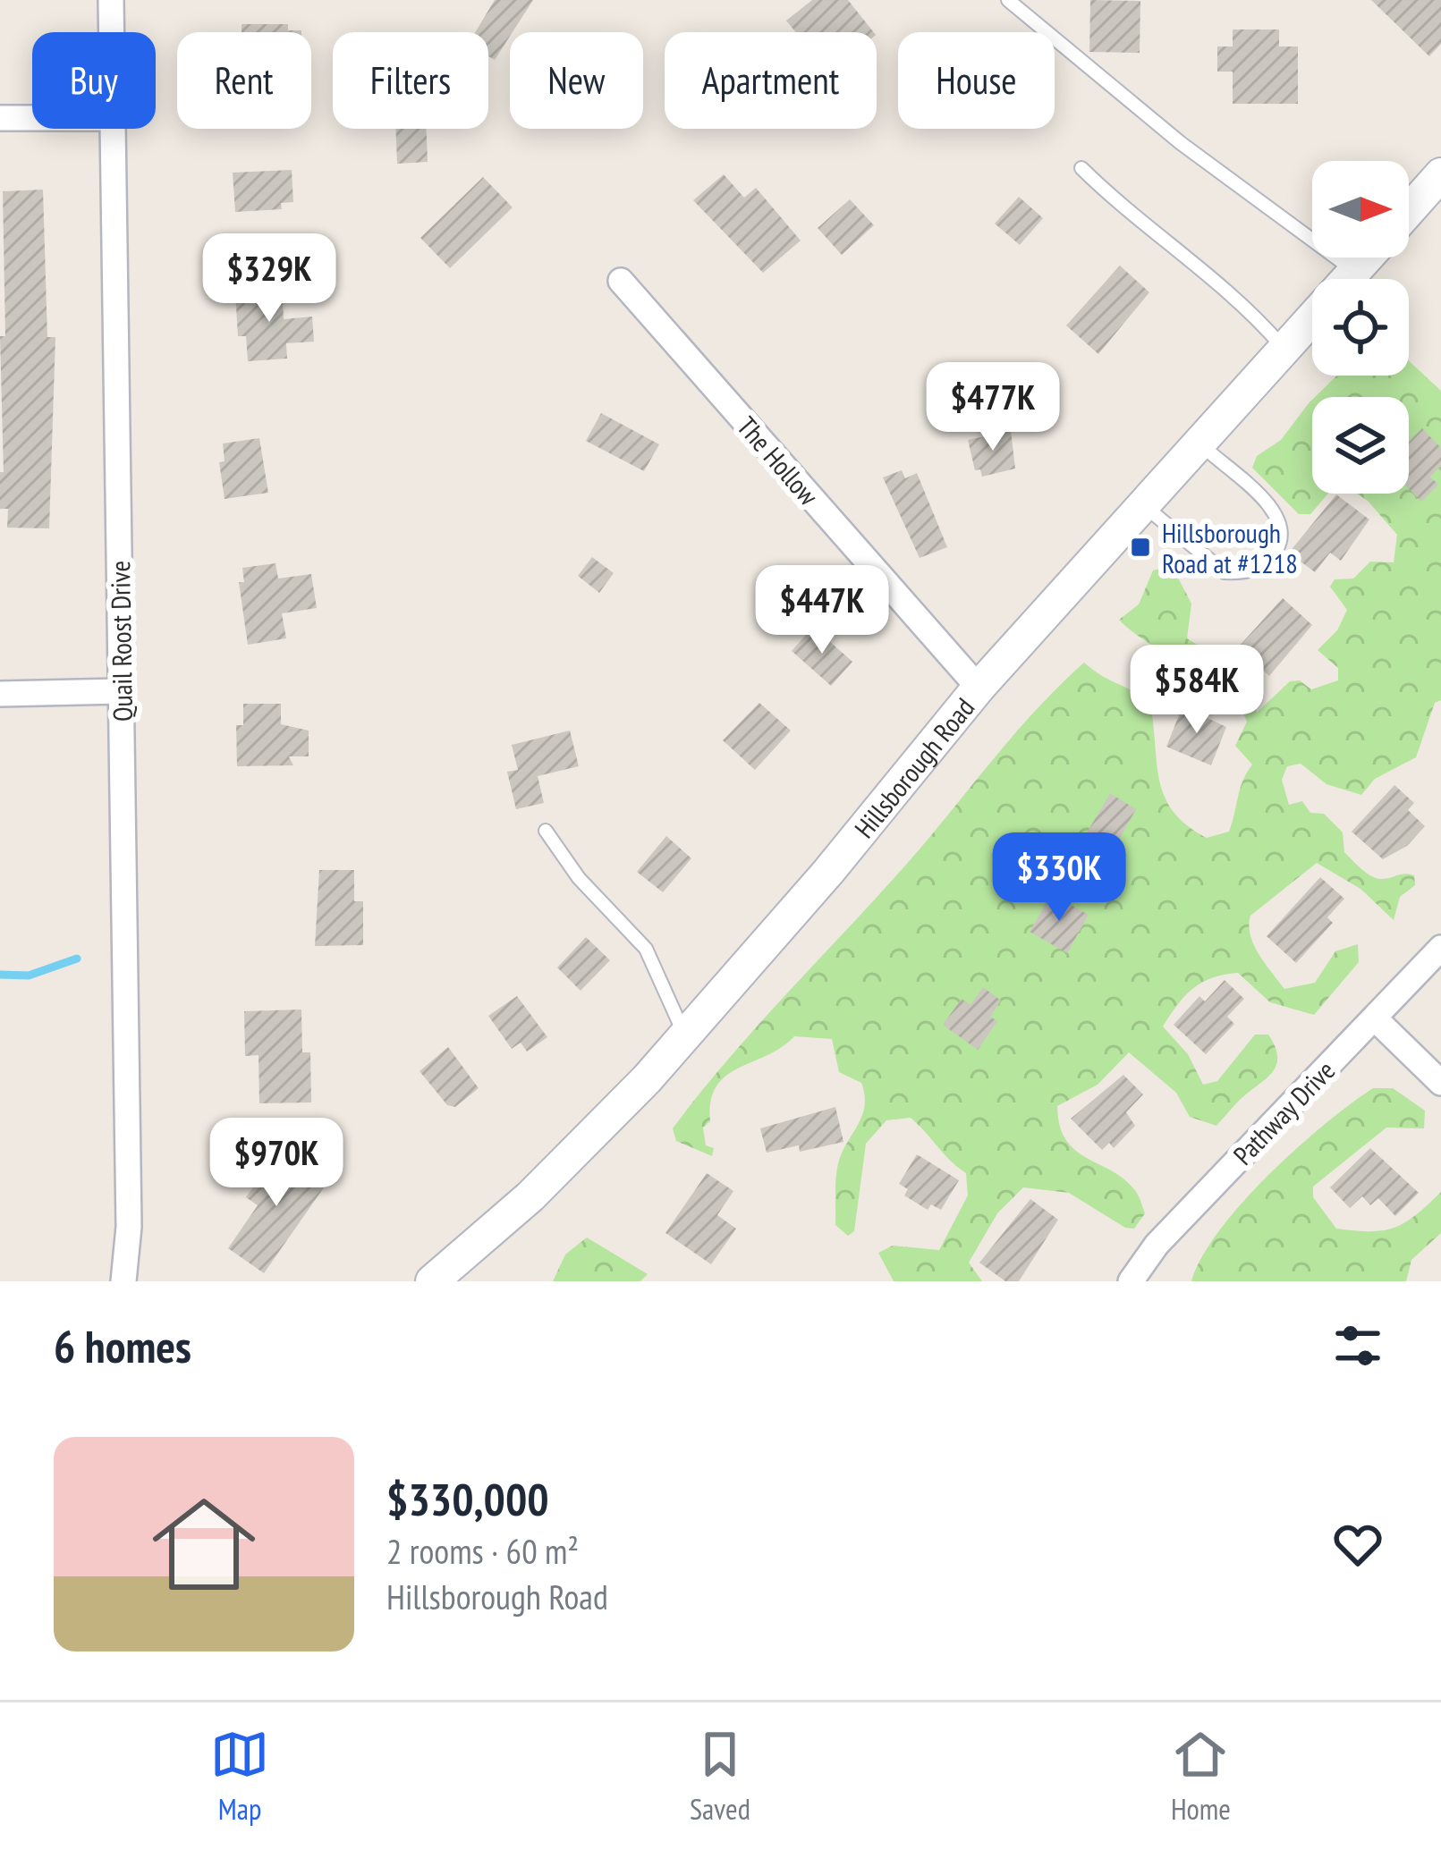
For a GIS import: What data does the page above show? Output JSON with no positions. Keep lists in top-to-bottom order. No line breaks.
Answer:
{"streets":{"main road":["Hillsborough Road"],"street":["The Hollow","Quail Roost Drive","Pathway Drive"]},"crossings":[["The Hollow","Hillsborough Road"]],"places":{"transit":["Hillsborough Road at #1218"]},"north":"right","page":{"chip":["Buy","Rent","Filters","New","Apartment","House"],"price":["$329K","$477K","$447K","$584K","$330K","$970K"],"heading":"6 homes","list":[{"name":"$330,000","note":"2 rooms · 60 m² · Hillsborough Road"}],"tabs":["Map","Saved","Home"]}}
